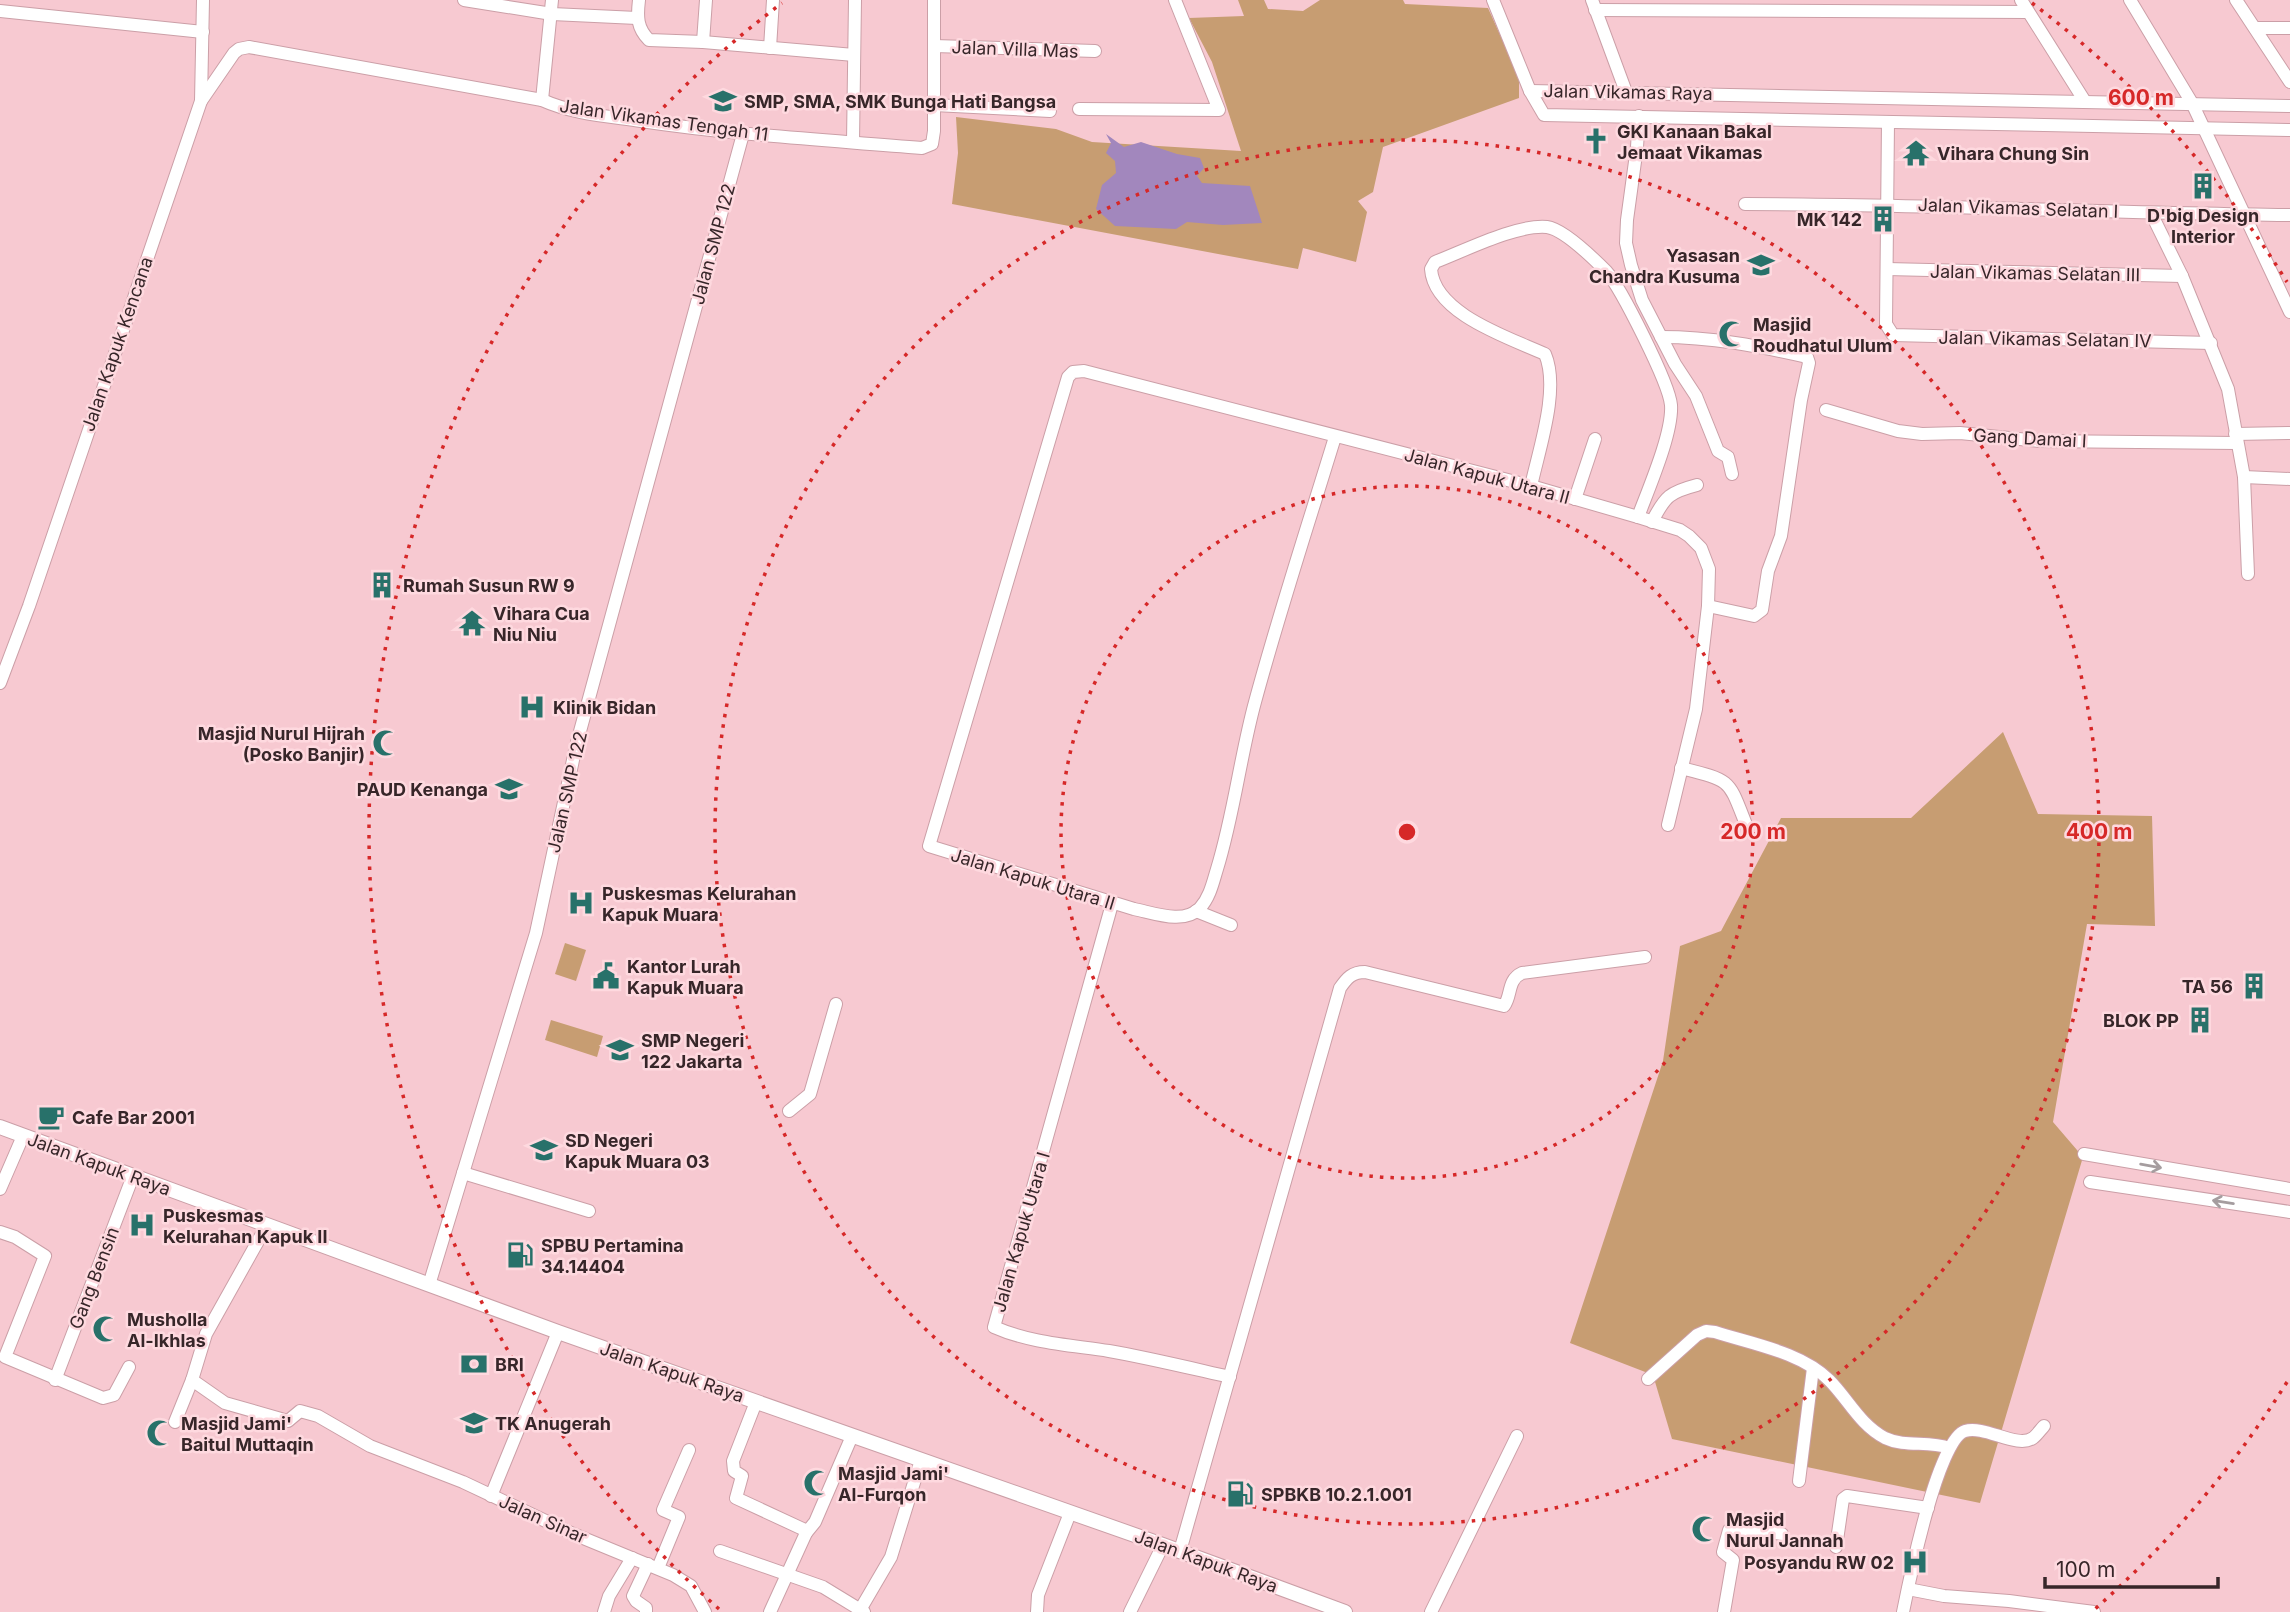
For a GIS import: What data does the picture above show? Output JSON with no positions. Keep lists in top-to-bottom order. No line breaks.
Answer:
{"streets":{"main road":["Jalan Kapuk Raya"],"street":["Jalan Villa Mas","Jalan Vikamas Raya","Jalan Vikamas Tengah 11","Jalan Vikamas Selatan I","Jalan SMP 122","Jalan Vikamas Selatan III","Jalan Vikamas Selatan IV","Jalan Kapuk Kencana","Gang Damai I","Jalan Kapuk Utara II","Jalan Kapuk Utara I","Gang Bensin","Jalan Sinar"]},"crossings":[["Jalan Villa Mas","Jalan Vikamas Tengah 11"],["Jalan Vikamas Tengah 11","Jalan SMP 122"],["Jalan Vikamas Tengah 11","Jalan Kapuk Kencana"],["Jalan SMP 122","Jalan Kapuk Raya"],["Jalan Vikamas Selatan III","Jalan Vikamas Selatan IV"],["Jalan Kapuk Utara II","Jalan Kapuk Utara I"],["Jalan Kapuk Raya","Gang Bensin"],["Jalan Kapuk Raya","Jalan Sinar"]],"places":{"school or university":["SMP, SMA, SMK Bunga Hati Bangsa","Yasasan Chandra Kusuma","PAUD Kenanga","SMP Negeri 122 Jakarta","SD Negeri Kapuk Muara 03","TK Anugerah"],"church":["GKI Kanaan Bakal Jemaat Vikamas"],"temple":["Vihara Chung Sin","Vihara Cua Niu Niu"],"building":["D'big Design Interior","MK 142","Rumah Susun RW 9","TA 56","BLOK PP"],"mosque":["Masjid Roudhatul Ulum","Masjid Nurul Hijrah (Posko Banjir)","Musholla Al-Ikhlas","Masjid Jami' Baitul Muttaqin","Masjid Jami' Al-Furqon","Masjid Nurul Jannah"],"hospital":["Klinik Bidan","Puskesmas Kelurahan Kapuk Muara","Puskesmas Kelurahan Kapuk II","Posyandu RW 02"],"public building":["Kantor Lurah Kapuk Muara"],"cafe":["Cafe Bar 2001"],"fuel station":["SPBU Pertamina 34.14404","SPBKB 10.2.1.001"],"bank":["BRI"]},"scale_bar":"100 m","rings":["600 m","200 m","400 m"]}
